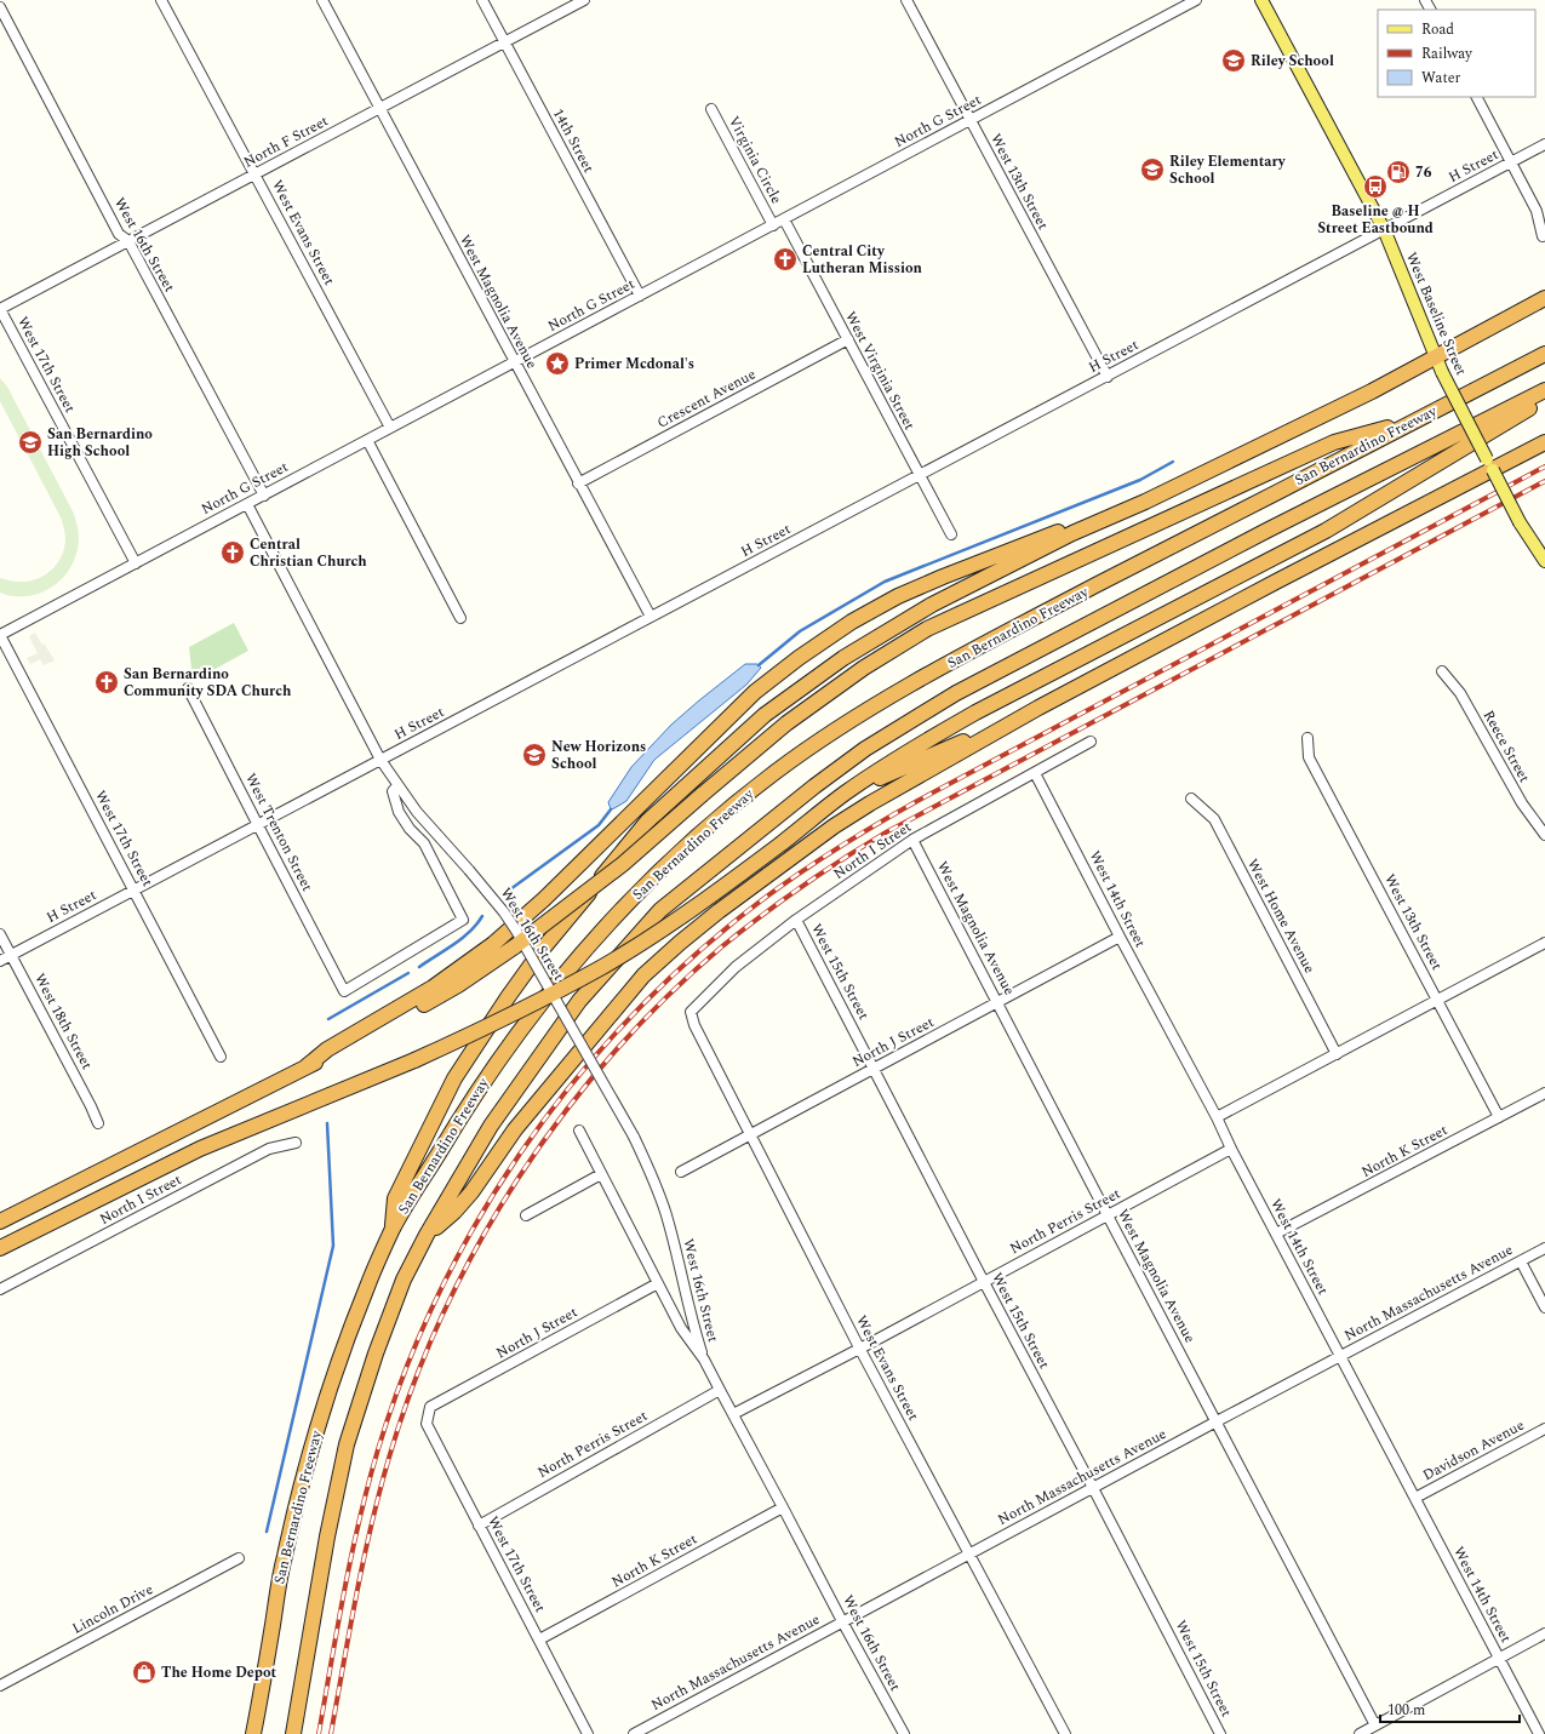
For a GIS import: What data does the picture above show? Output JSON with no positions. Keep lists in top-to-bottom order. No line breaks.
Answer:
{"streets":{"highway":["San Bernardino Freeway"],"main road":["West Baseline Street"],"street":["North G Street","14th Street","North F Street","Virginia Circle","H Street","West 13th Street","West Evans Street","West 16th Street","West Magnolia Avenue","West 17th Street","West Virginia Street","Crescent Avenue","Reece Street","West Trenton Street","North I Street","West 14th Street","West Home Avenue","West 15th Street","West 18th Street","North J Street","North K Street","North Perris Street","North Massachusetts Avenue","Davidson Avenue","Lincoln Drive"]},"crossings":[["North G Street","14th Street"],["North G Street","Virginia Circle"],["North G Street","West 13th Street"],["North G Street","West Evans Street"],["North G Street","West 16th Street"],["North G Street","West Magnolia Avenue"],["North G Street","West 17th Street"],["North G Street","West Virginia Street"],["14th Street","North F Street"],["North F Street","West Evans Street"],["North F Street","West 16th Street"],["North F Street","West Magnolia Avenue"],["North F Street","West 17th Street"],["H Street","West 13th Street"],["H Street","West 16th Street"],["H Street","West Magnolia Avenue"],["H Street","West Baseline Street"],["H Street","West 17th Street"],["H Street","West Virginia Street"],["H Street","West Trenton Street"],["H Street","West 18th Street"],["West 13th Street","North K Street"],["West Evans Street","North I Street"],["West Evans Street","North J Street"],["West Evans Street","North Perris Street"],["West Evans Street","North Massachusetts Avenue"],["West 16th Street","West Trenton Street"],["West 16th Street","North J Street"],["West 16th Street","North K Street"],["West 16th Street","North Perris Street"],["West 16th Street","North Massachusetts Avenue"],["West Magnolia Avenue","Crescent Avenue"],["West Magnolia Avenue","North I Street"],["West Magnolia Avenue","North J Street"],["West Magnolia Avenue","North Perris Street"],["West Magnolia Avenue","North Massachusetts Avenue"],["West 17th Street","North J Street"],["West 17th Street","North K Street"],["West 17th Street","North Perris Street"],["West Virginia Street","Crescent Avenue"],["North I Street","West 14th Street"],["North I Street","West 15th Street"],["West 14th Street","North J Street"],["West 14th Street","North K Street"],["West 14th Street","North Perris Street"],["West 14th Street","North Massachusetts Avenue"],["West 14th Street","Davidson Avenue"],["West 15th Street","North J Street"],["West 15th Street","North Perris Street"],["West 15th Street","North Massachusetts Avenue"]],"places":{"school or university":["Riley School","Riley Elementary School","San Bernardino High School","New Horizons School"],"fuel station":["76"],"bus stop":["Baseline @ H Street Eastbound"],"church":["Central City Lutheran Mission","Central Christian Church","San Bernardino Community SDA Church"],"place":["Primer Mcdonal's"],"shop":["The Home Depot"]},"legend":["Road","Railway","Water"],"scale_bar":"100 m"}
